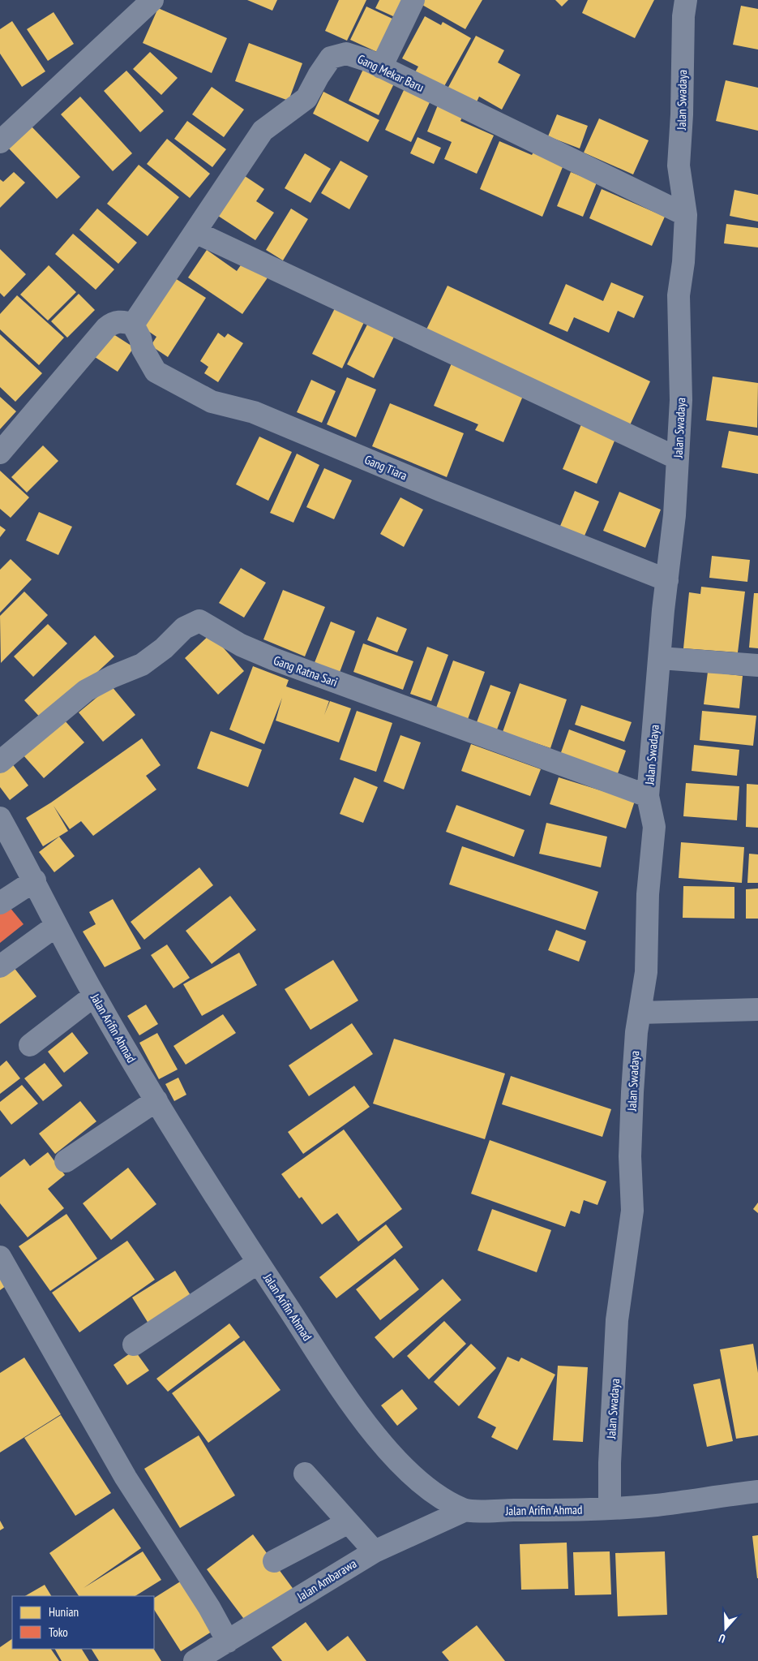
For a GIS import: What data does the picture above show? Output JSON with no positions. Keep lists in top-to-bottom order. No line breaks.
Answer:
{"streets":{"street":["Gang Mekar Baru","Jalan Swadaya","Gang Tiara","Gang Ratna Sari","Jalan Arifin Ahmad","Jalan Ambarawa"]},"crossings":[["Gang Mekar Baru","Jalan Swadaya"],["Gang Mekar Baru","Gang Tiara"],["Jalan Swadaya","Gang Tiara"],["Jalan Swadaya","Gang Ratna Sari"],["Jalan Swadaya","Jalan Arifin Ahmad"],["Jalan Arifin Ahmad","Jalan Ambarawa"]],"legend":["Hunian","Toko"],"north":"bottom"}
